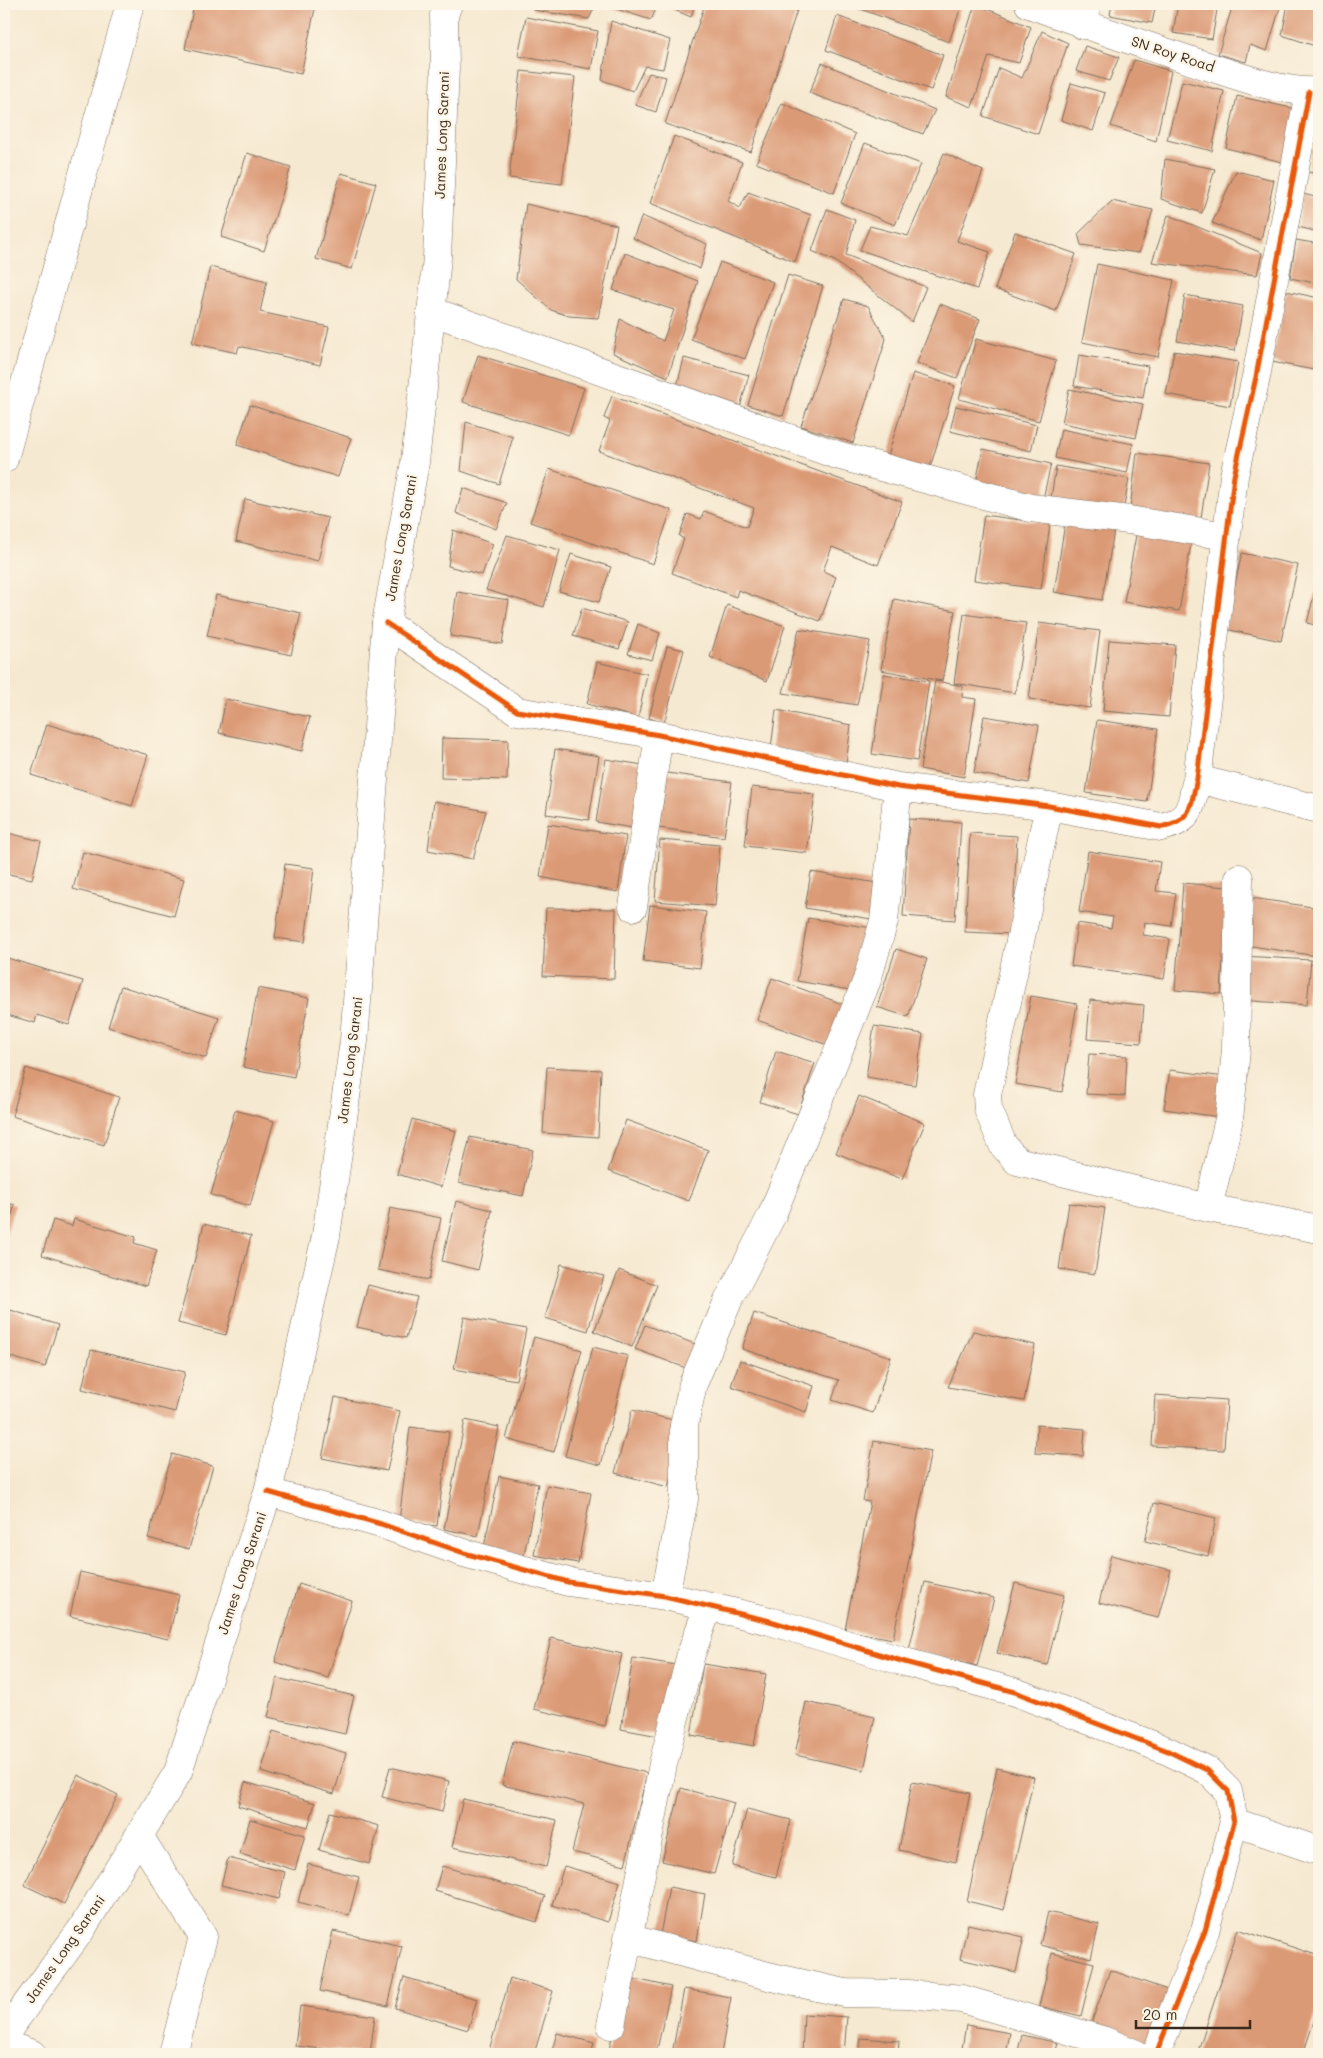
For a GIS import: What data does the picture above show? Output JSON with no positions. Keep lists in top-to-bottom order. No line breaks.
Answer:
{"streets":{"street":["SN Roy Road","James Long Sarani"]},"scale_bar":"20 m"}
